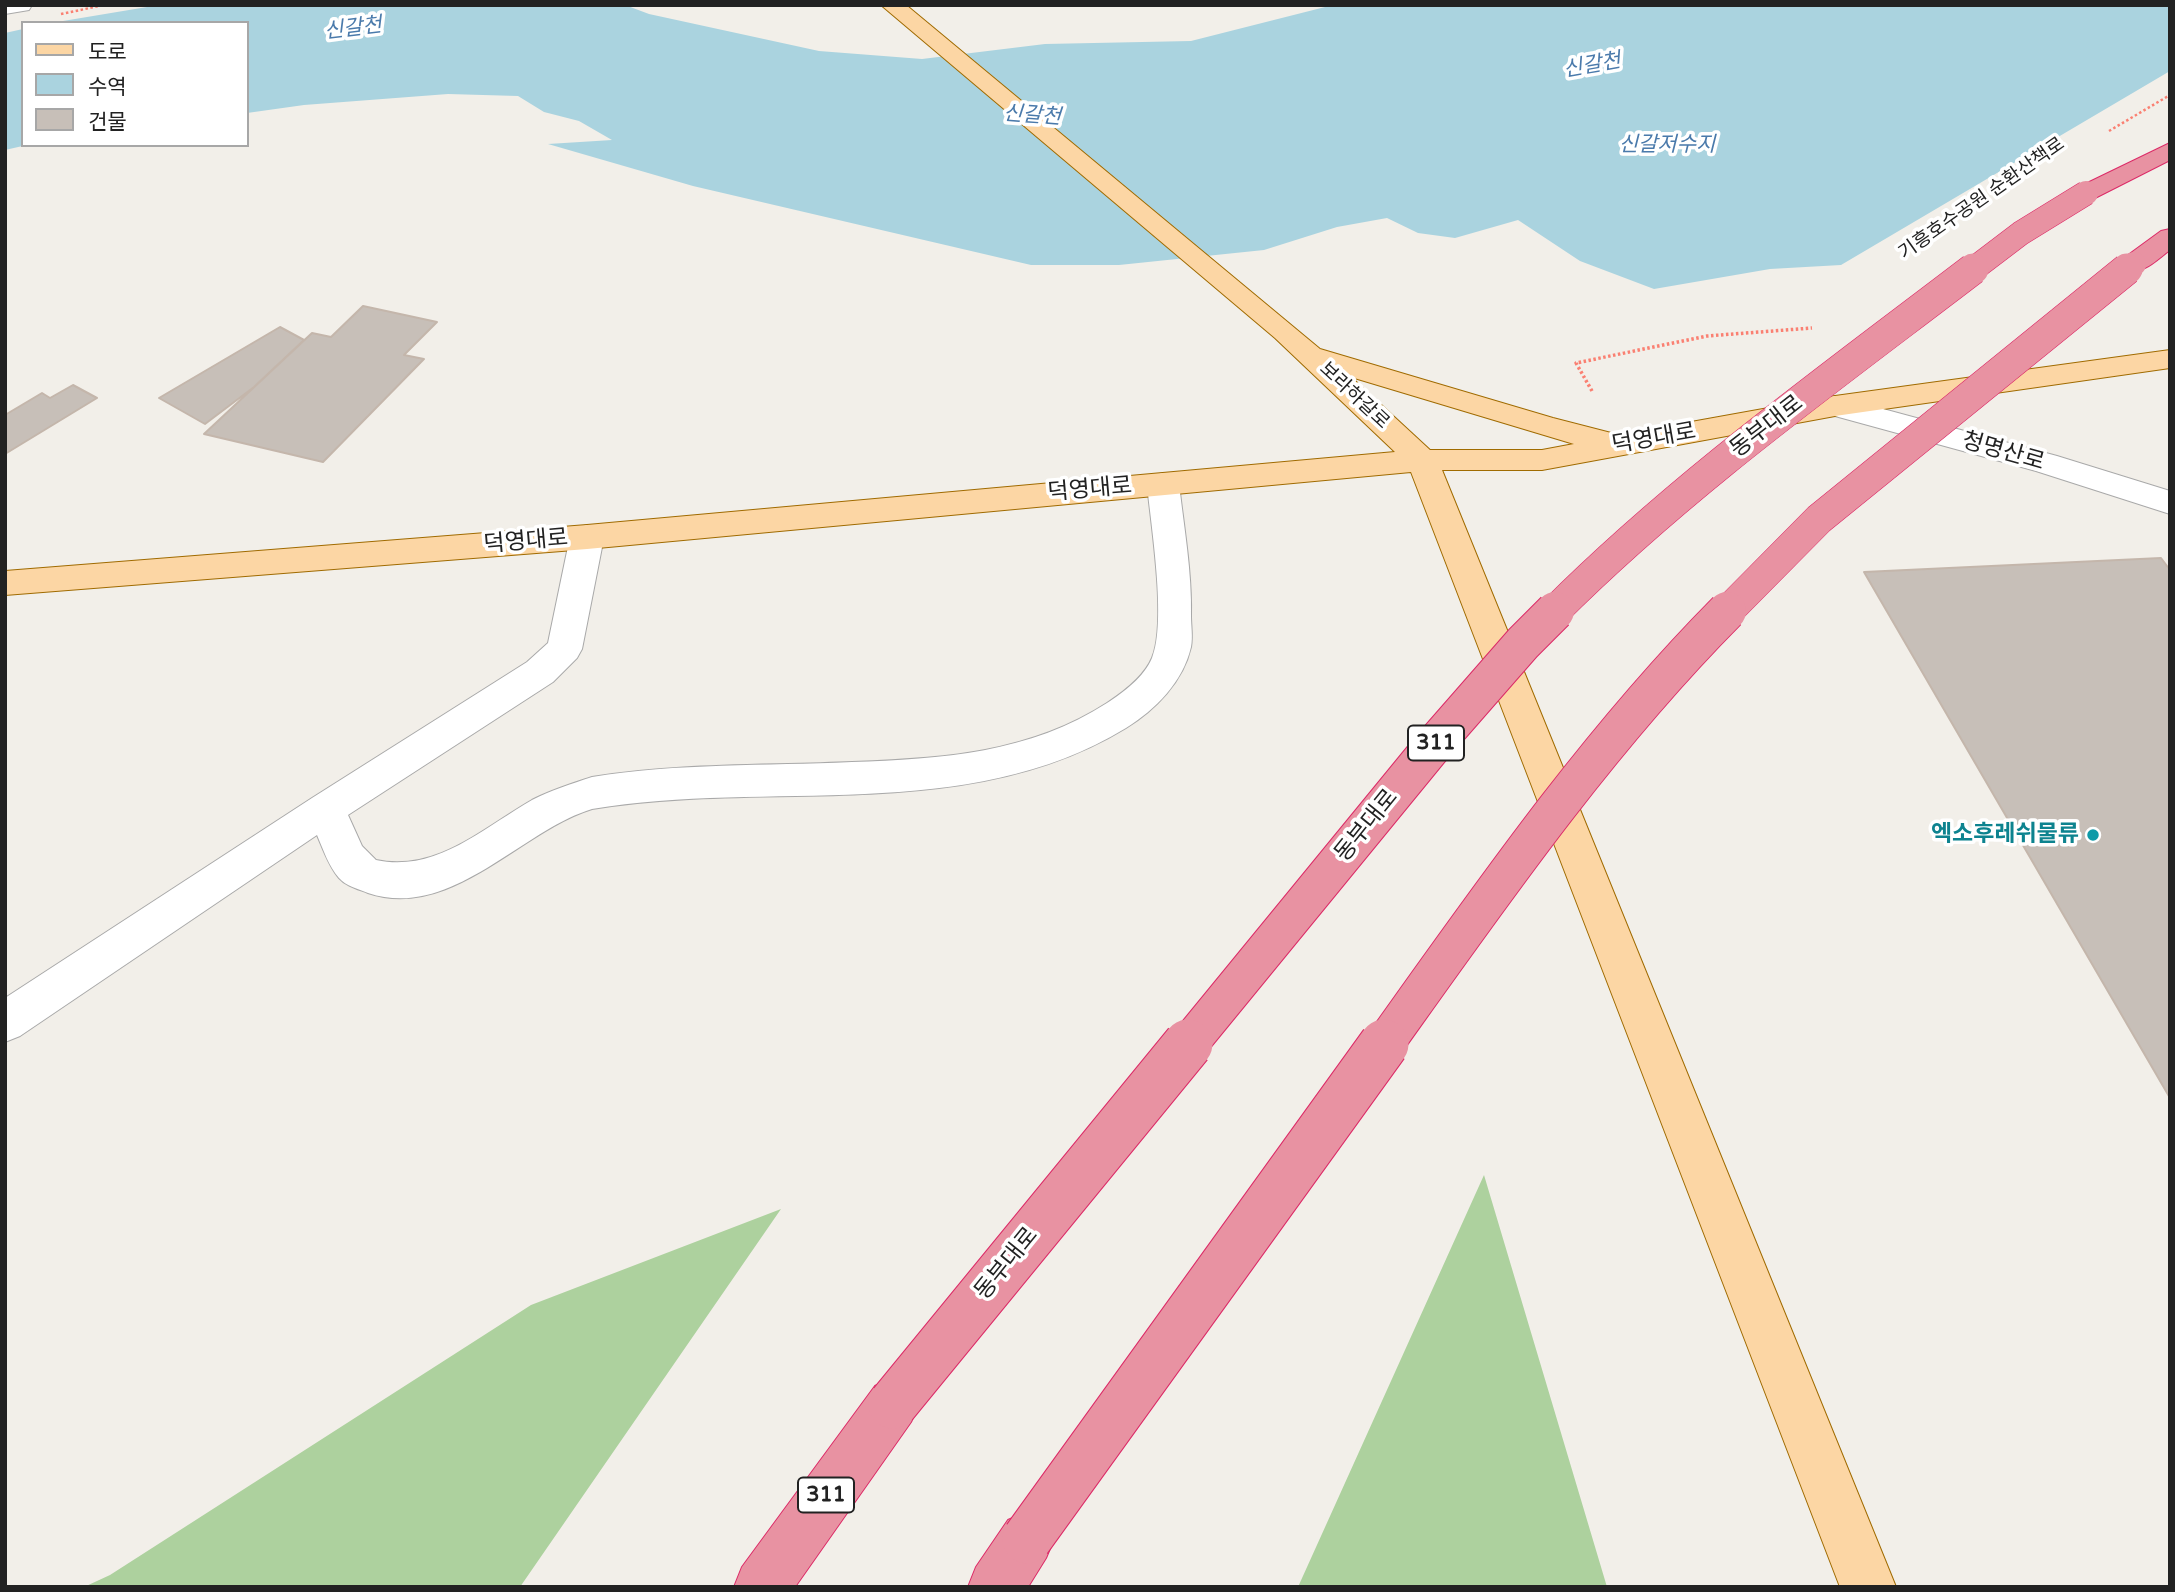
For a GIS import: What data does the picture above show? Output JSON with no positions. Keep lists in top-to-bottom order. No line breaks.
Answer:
{"streets":{"highway":["동부대로","311"],"main road":["보라하갈로","덕영대로"],"street":["청명산로"]},"crossings":[["보라하갈로","덕영대로"],["덕영대로","청명산로"]],"water":["신갈천","신갈저수지"],"places":["엑소후레쉬물류"],"legend":["도로","수역","건물"]}
